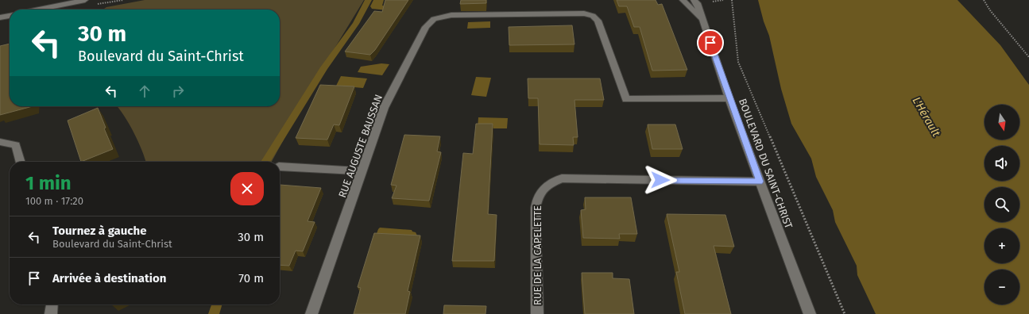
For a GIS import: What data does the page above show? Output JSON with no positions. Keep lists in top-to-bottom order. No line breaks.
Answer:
{"streets":{"street":["RUE AUGUSTE BAUSSAN","BOULEVARD DU SAINT-CHRIST","RUE DE LA CAPELETTE"]},"crossings":[["RUE AUGUSTE BAUSSAN","BOULEVARD DU SAINT-CHRIST"],["BOULEVARD DU SAINT-CHRIST","RUE DE LA CAPELETTE"]],"water":["L'Hérault"],"north":"bottom","page":{"turn":["30 m","Boulevard du Saint-Christ"],"map_buttons":["+","−"],"heading":["1 min","100 m · 17:20"],"list":[{"name":"Tournez à gauche","note":"Boulevard du Saint-Christ","value":"30 m"},{"name":"Arrivée à destination","value":"70 m"}]}}
